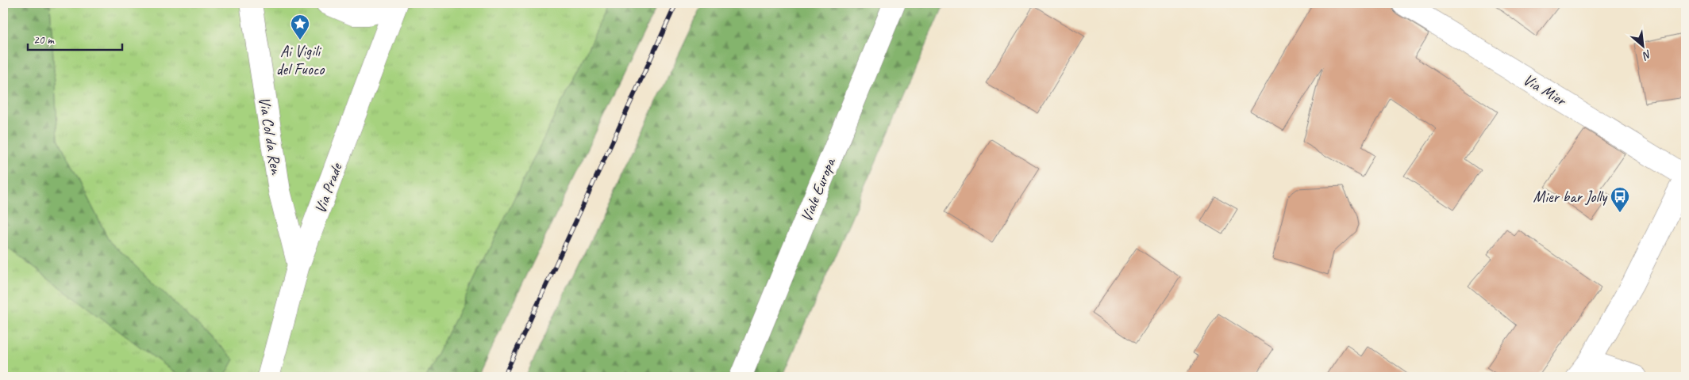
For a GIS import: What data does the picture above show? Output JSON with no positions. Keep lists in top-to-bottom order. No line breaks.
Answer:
{"streets":{"street":["Via Mier","Via Col da Ren","Via Prade","Viale Europa"]},"crossings":[["Via Col da Ren","Via Prade"]],"places":{"place":["Ai Vigili del Fuoco"],"bus stop":["Mier bar Jolly"]},"scale_bar":"20 m","north":"bottom right"}
